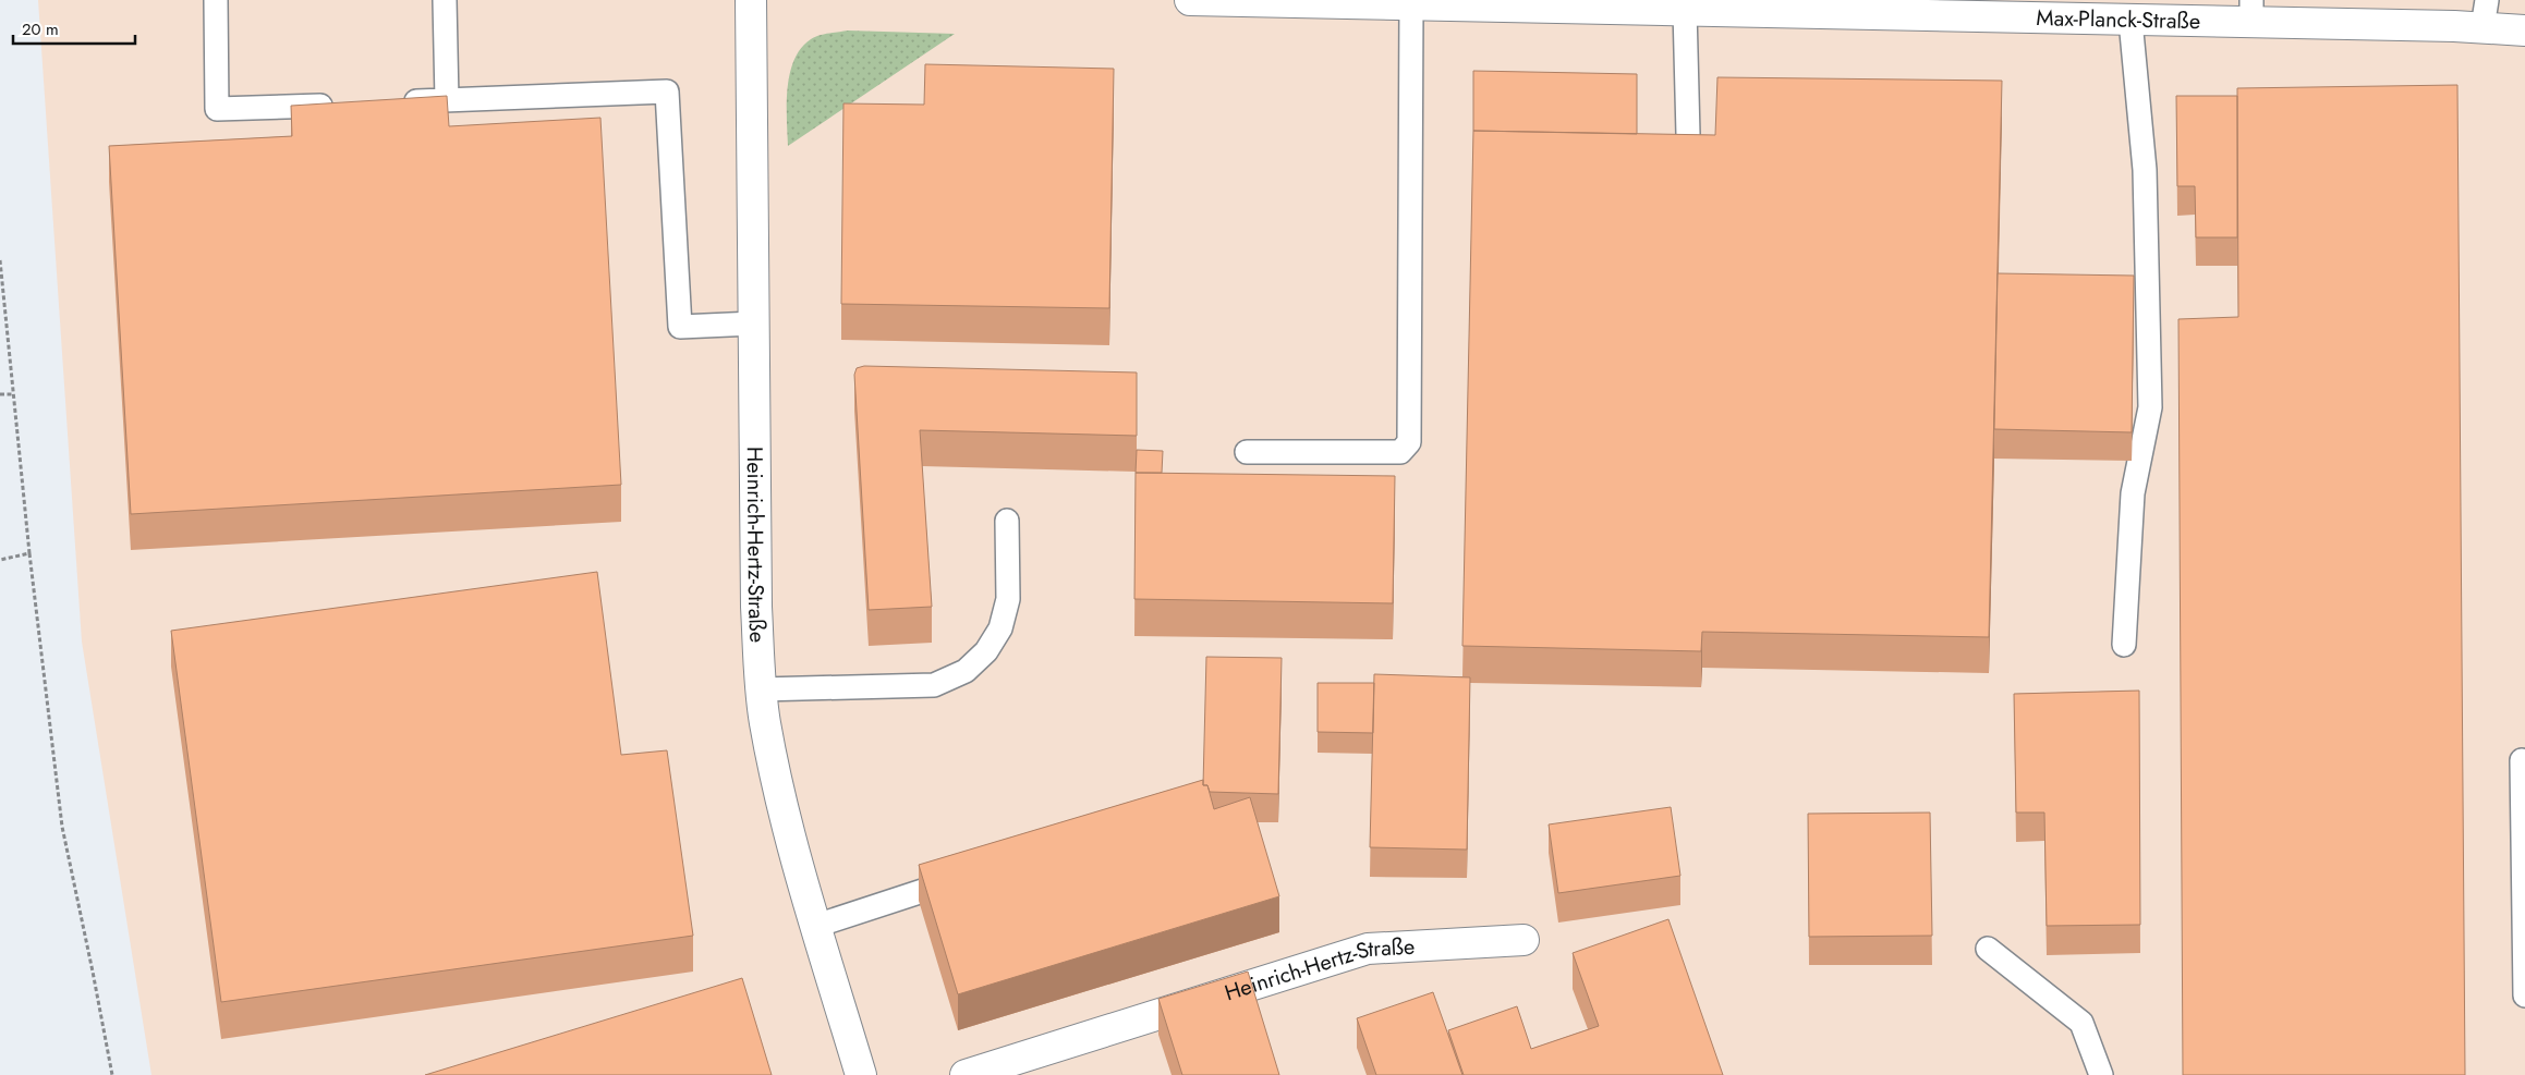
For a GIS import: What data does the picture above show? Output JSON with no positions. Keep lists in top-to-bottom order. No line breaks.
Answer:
{"streets":{"street":["Max-Planck-Straße","Heinrich-Hertz-Straße"]},"scale_bar":"20 m"}
